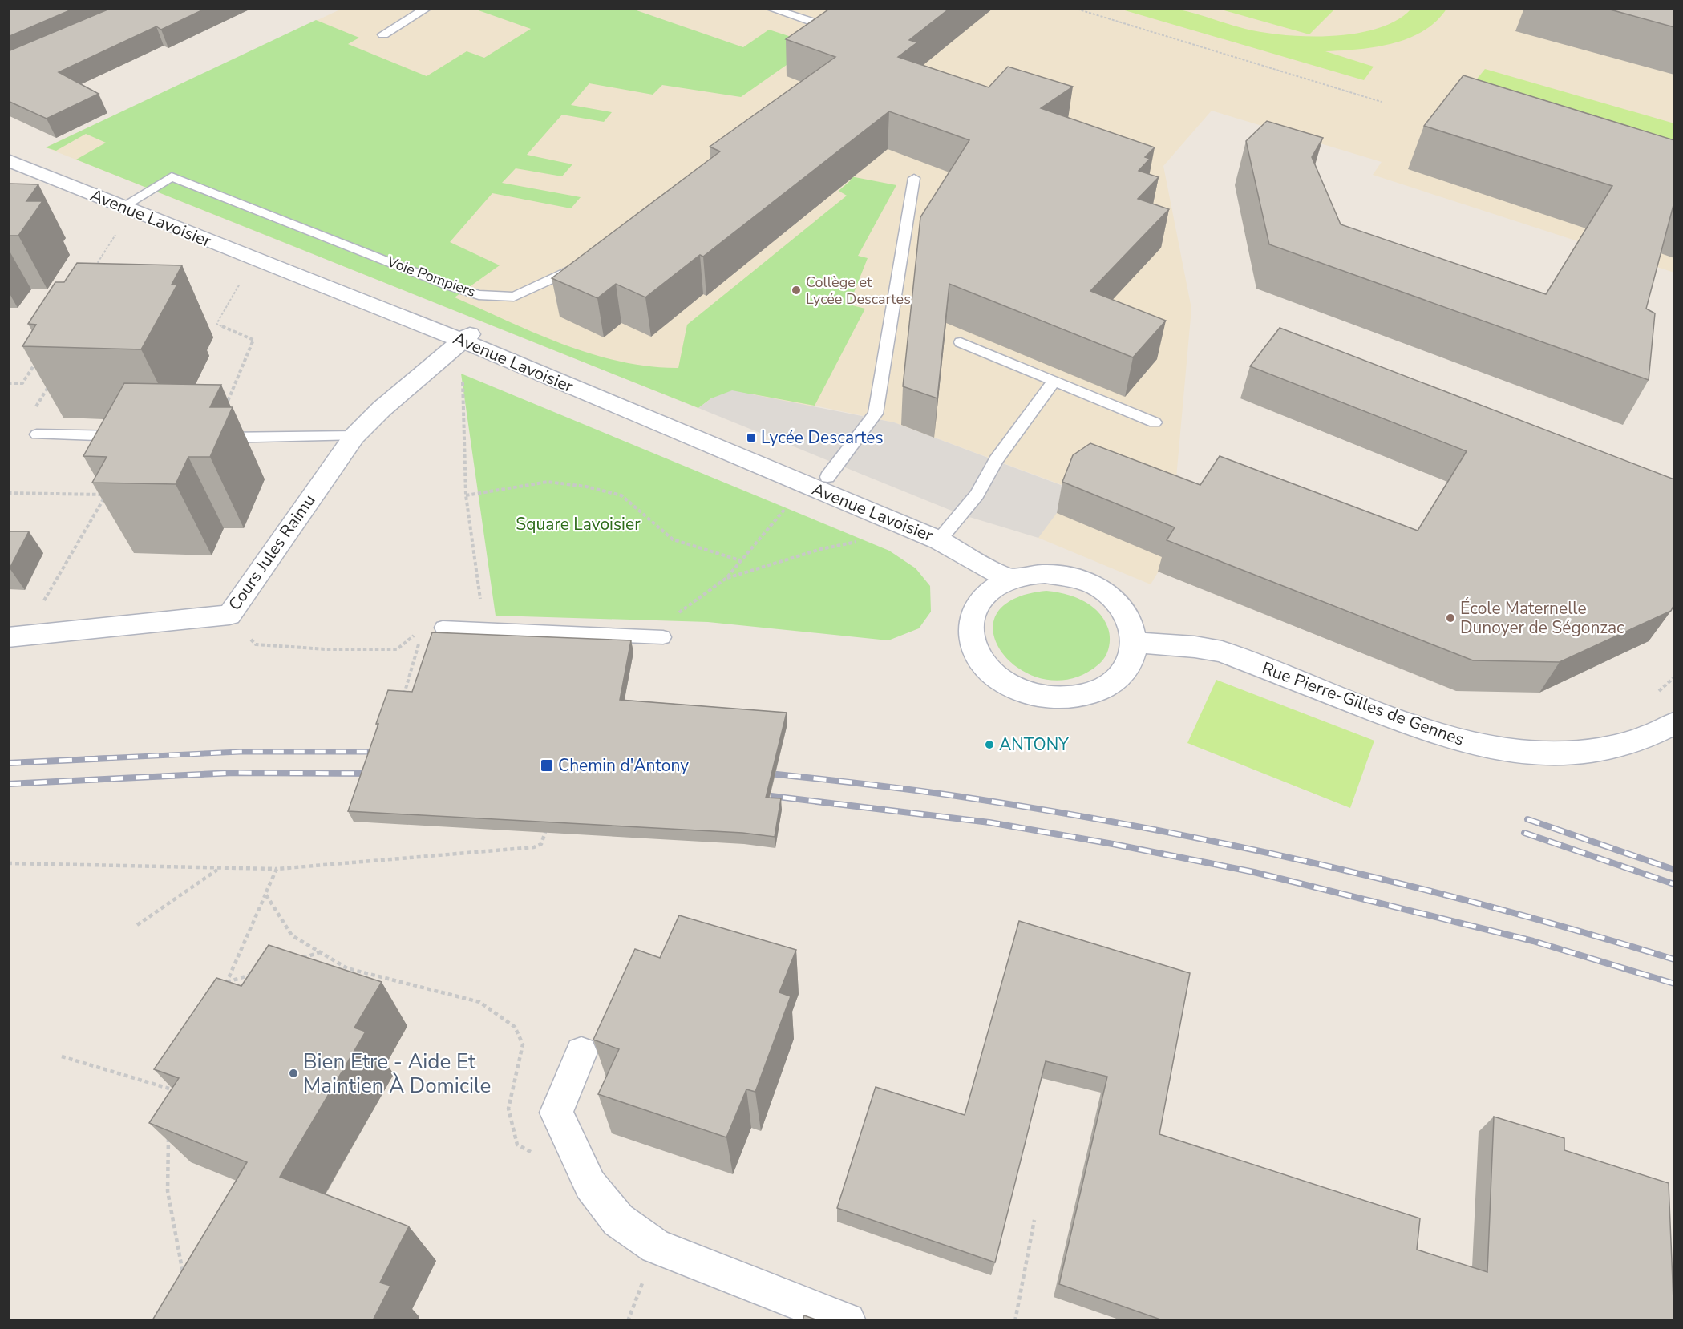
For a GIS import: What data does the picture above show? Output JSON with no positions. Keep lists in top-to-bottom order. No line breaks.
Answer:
{"streets":{"street":["Avenue Lavoisier","Cours Jules Raimu","Rue Pierre-Gilles de Gennes"],"lane":["Voie Pompiers"]},"crossings":[["Avenue Lavoisier","Voie Pompiers"],["Avenue Lavoisier","Cours Jules Raimu"],["Avenue Lavoisier","Rue Pierre-Gilles de Gennes"]],"parks":["Square Lavoisier"],"places":{"other":["Collège et Lycée Descartes","École Maternelle Dunoyer de Ségonzac","ANTONY","Bien Etre - Aide Et Maintien À Domicile"],"transit":["Lycée Descartes","Chemin d'Antony"]}}
